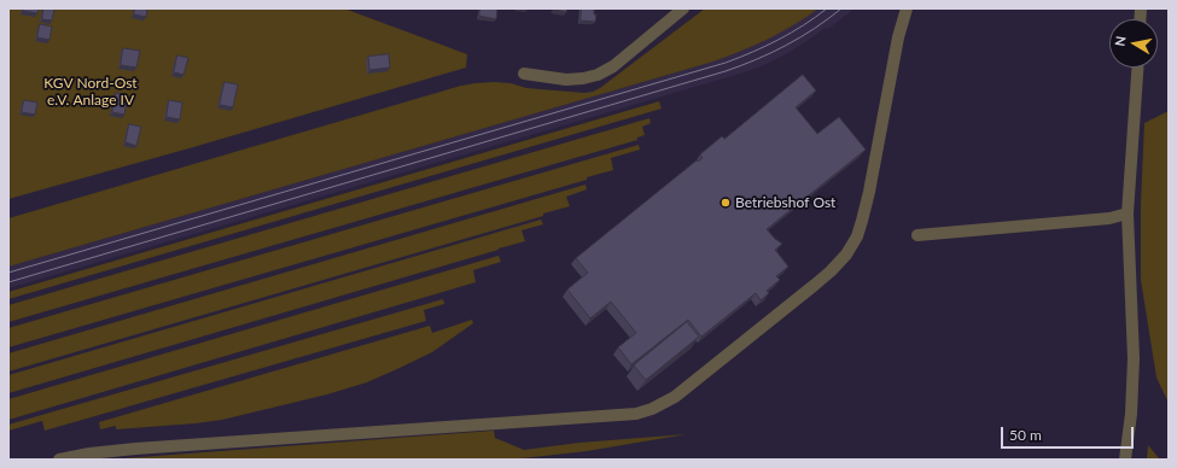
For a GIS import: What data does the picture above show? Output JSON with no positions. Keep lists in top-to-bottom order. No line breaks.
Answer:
{"parks":["KGV Nord-Ost e.V. Anlage IV"],"places":["Betriebshof Ost"],"scale_bar":"50 m","north":"left"}
